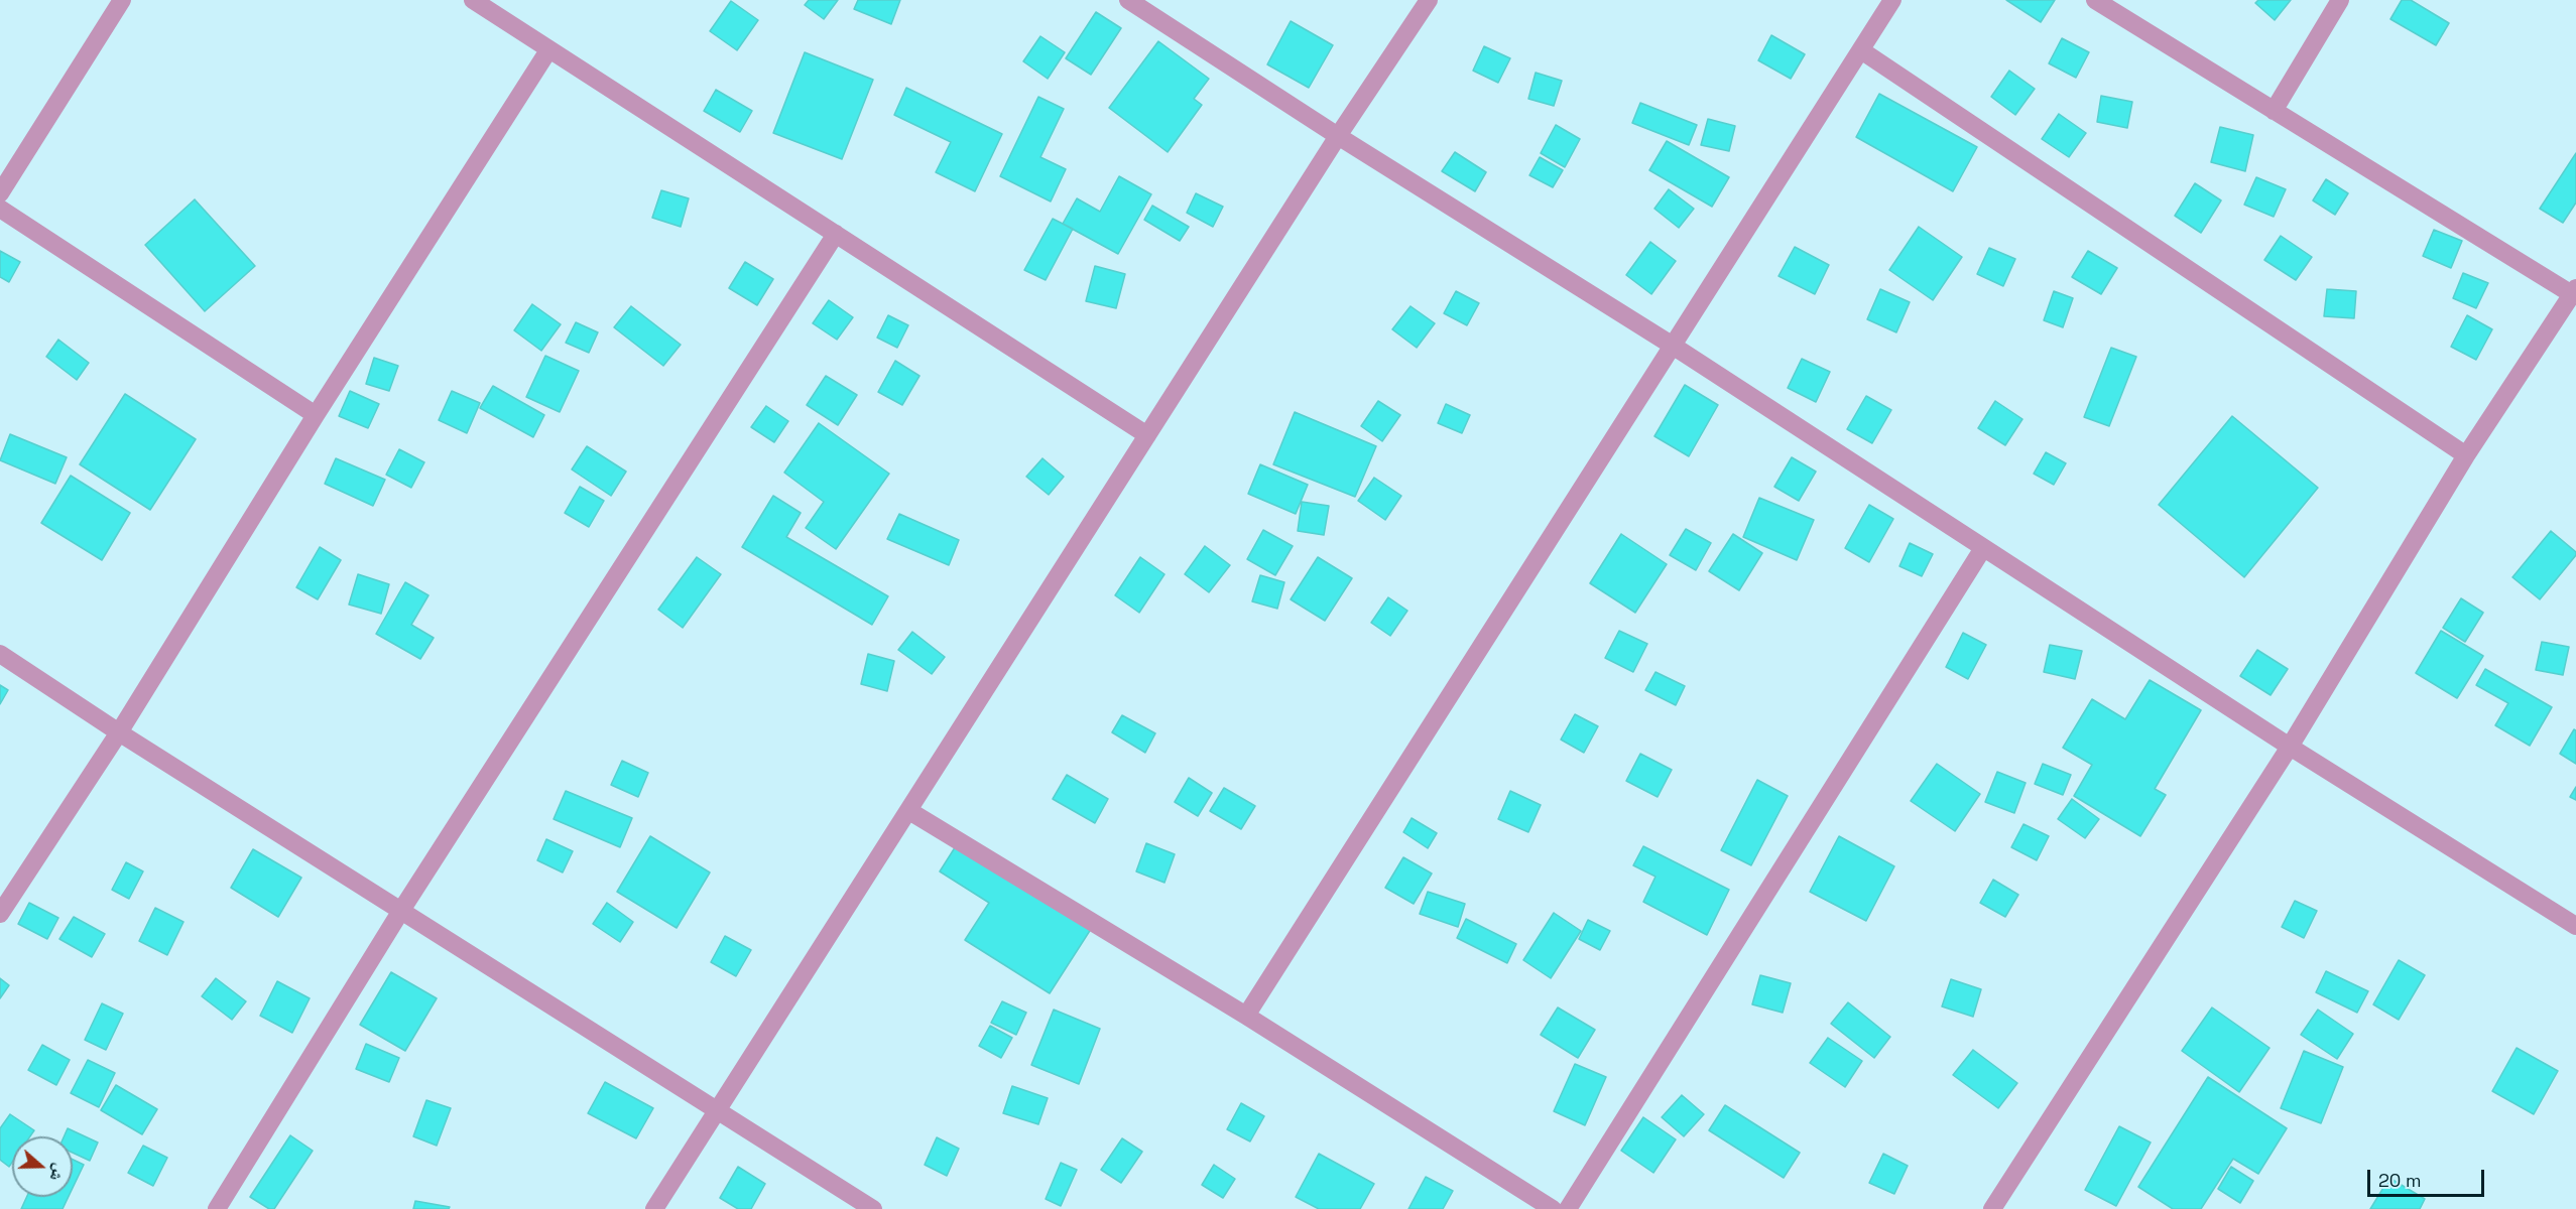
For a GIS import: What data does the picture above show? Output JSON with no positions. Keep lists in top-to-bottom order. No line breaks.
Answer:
{"scale_bar":"20 m","north":"right"}
